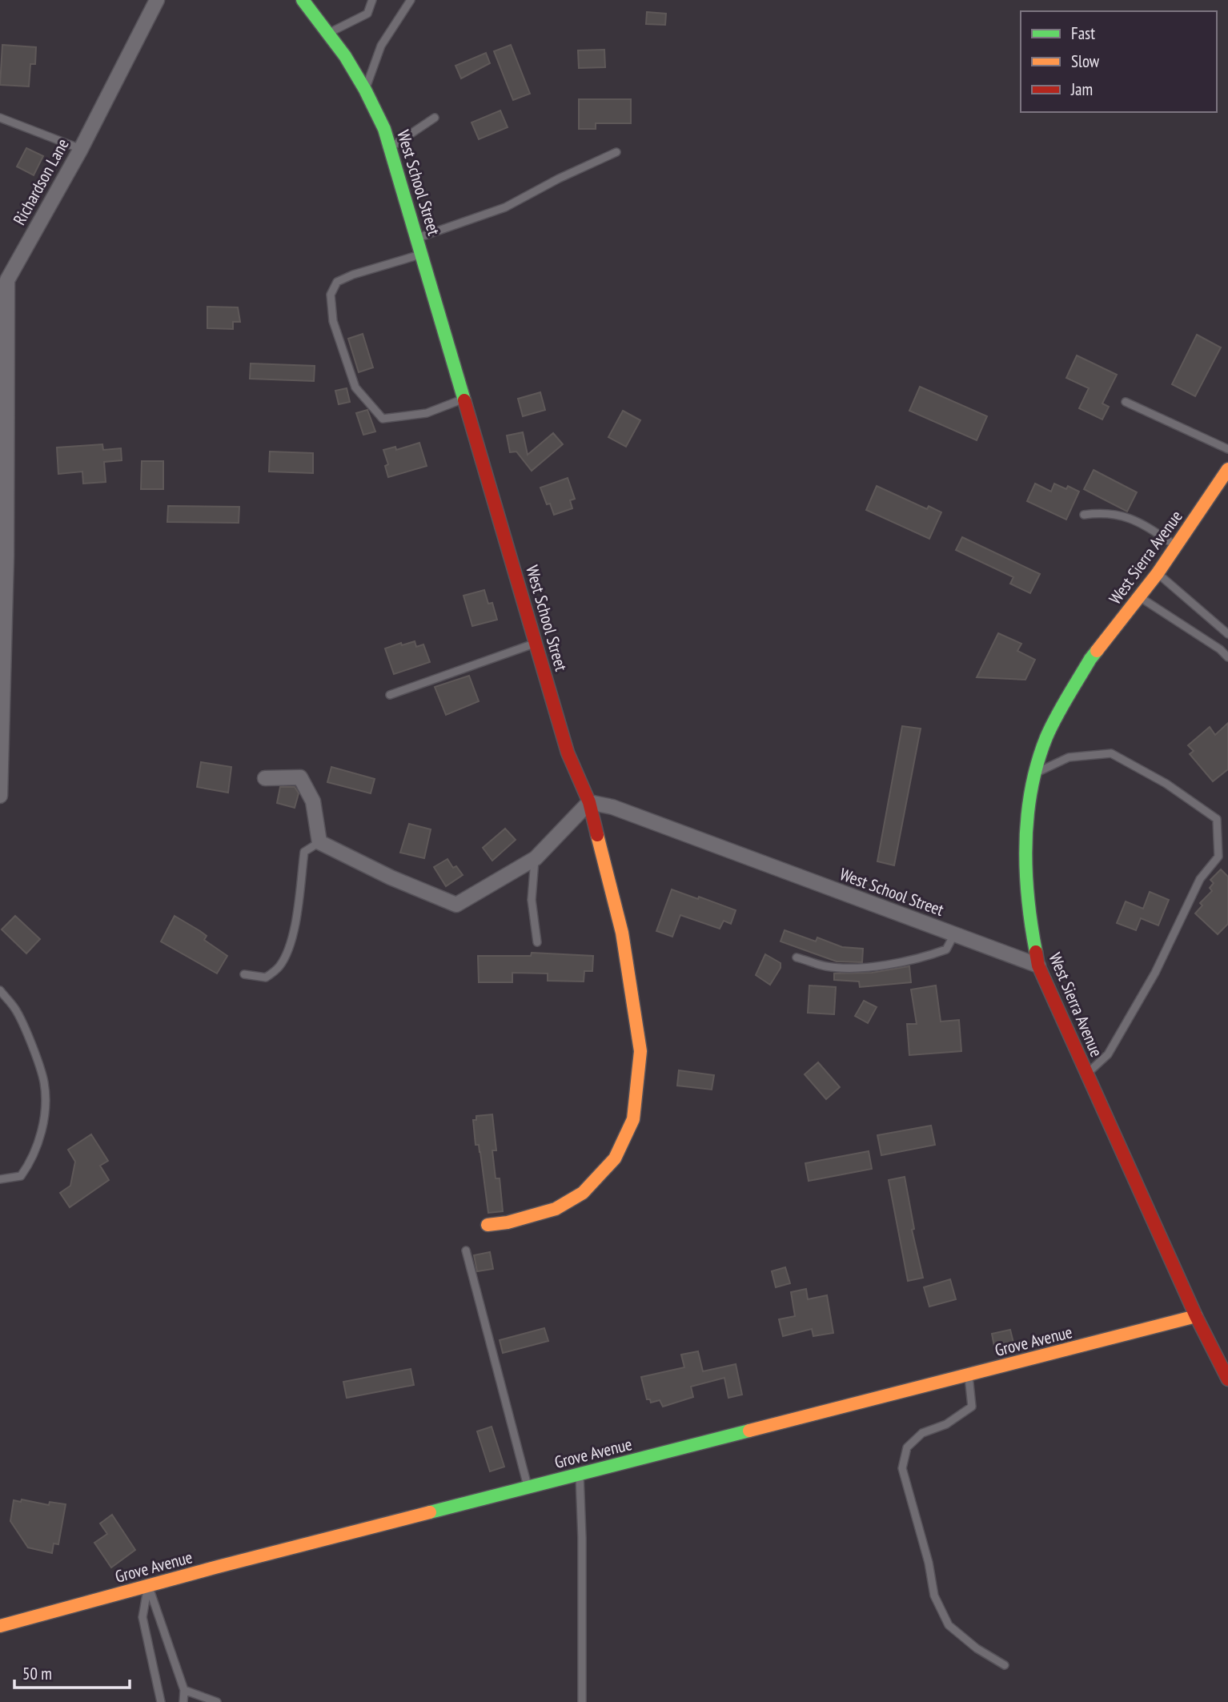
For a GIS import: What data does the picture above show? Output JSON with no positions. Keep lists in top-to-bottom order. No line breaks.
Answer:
{"streets":{"street":["Richardson Lane","West School Street","West Sierra Avenue","Grove Avenue"]},"crossings":[["West School Street","West Sierra Avenue"],["West Sierra Avenue","Grove Avenue"]],"legend":["Fast","Slow","Jam"],"scale_bar":"50 m"}
